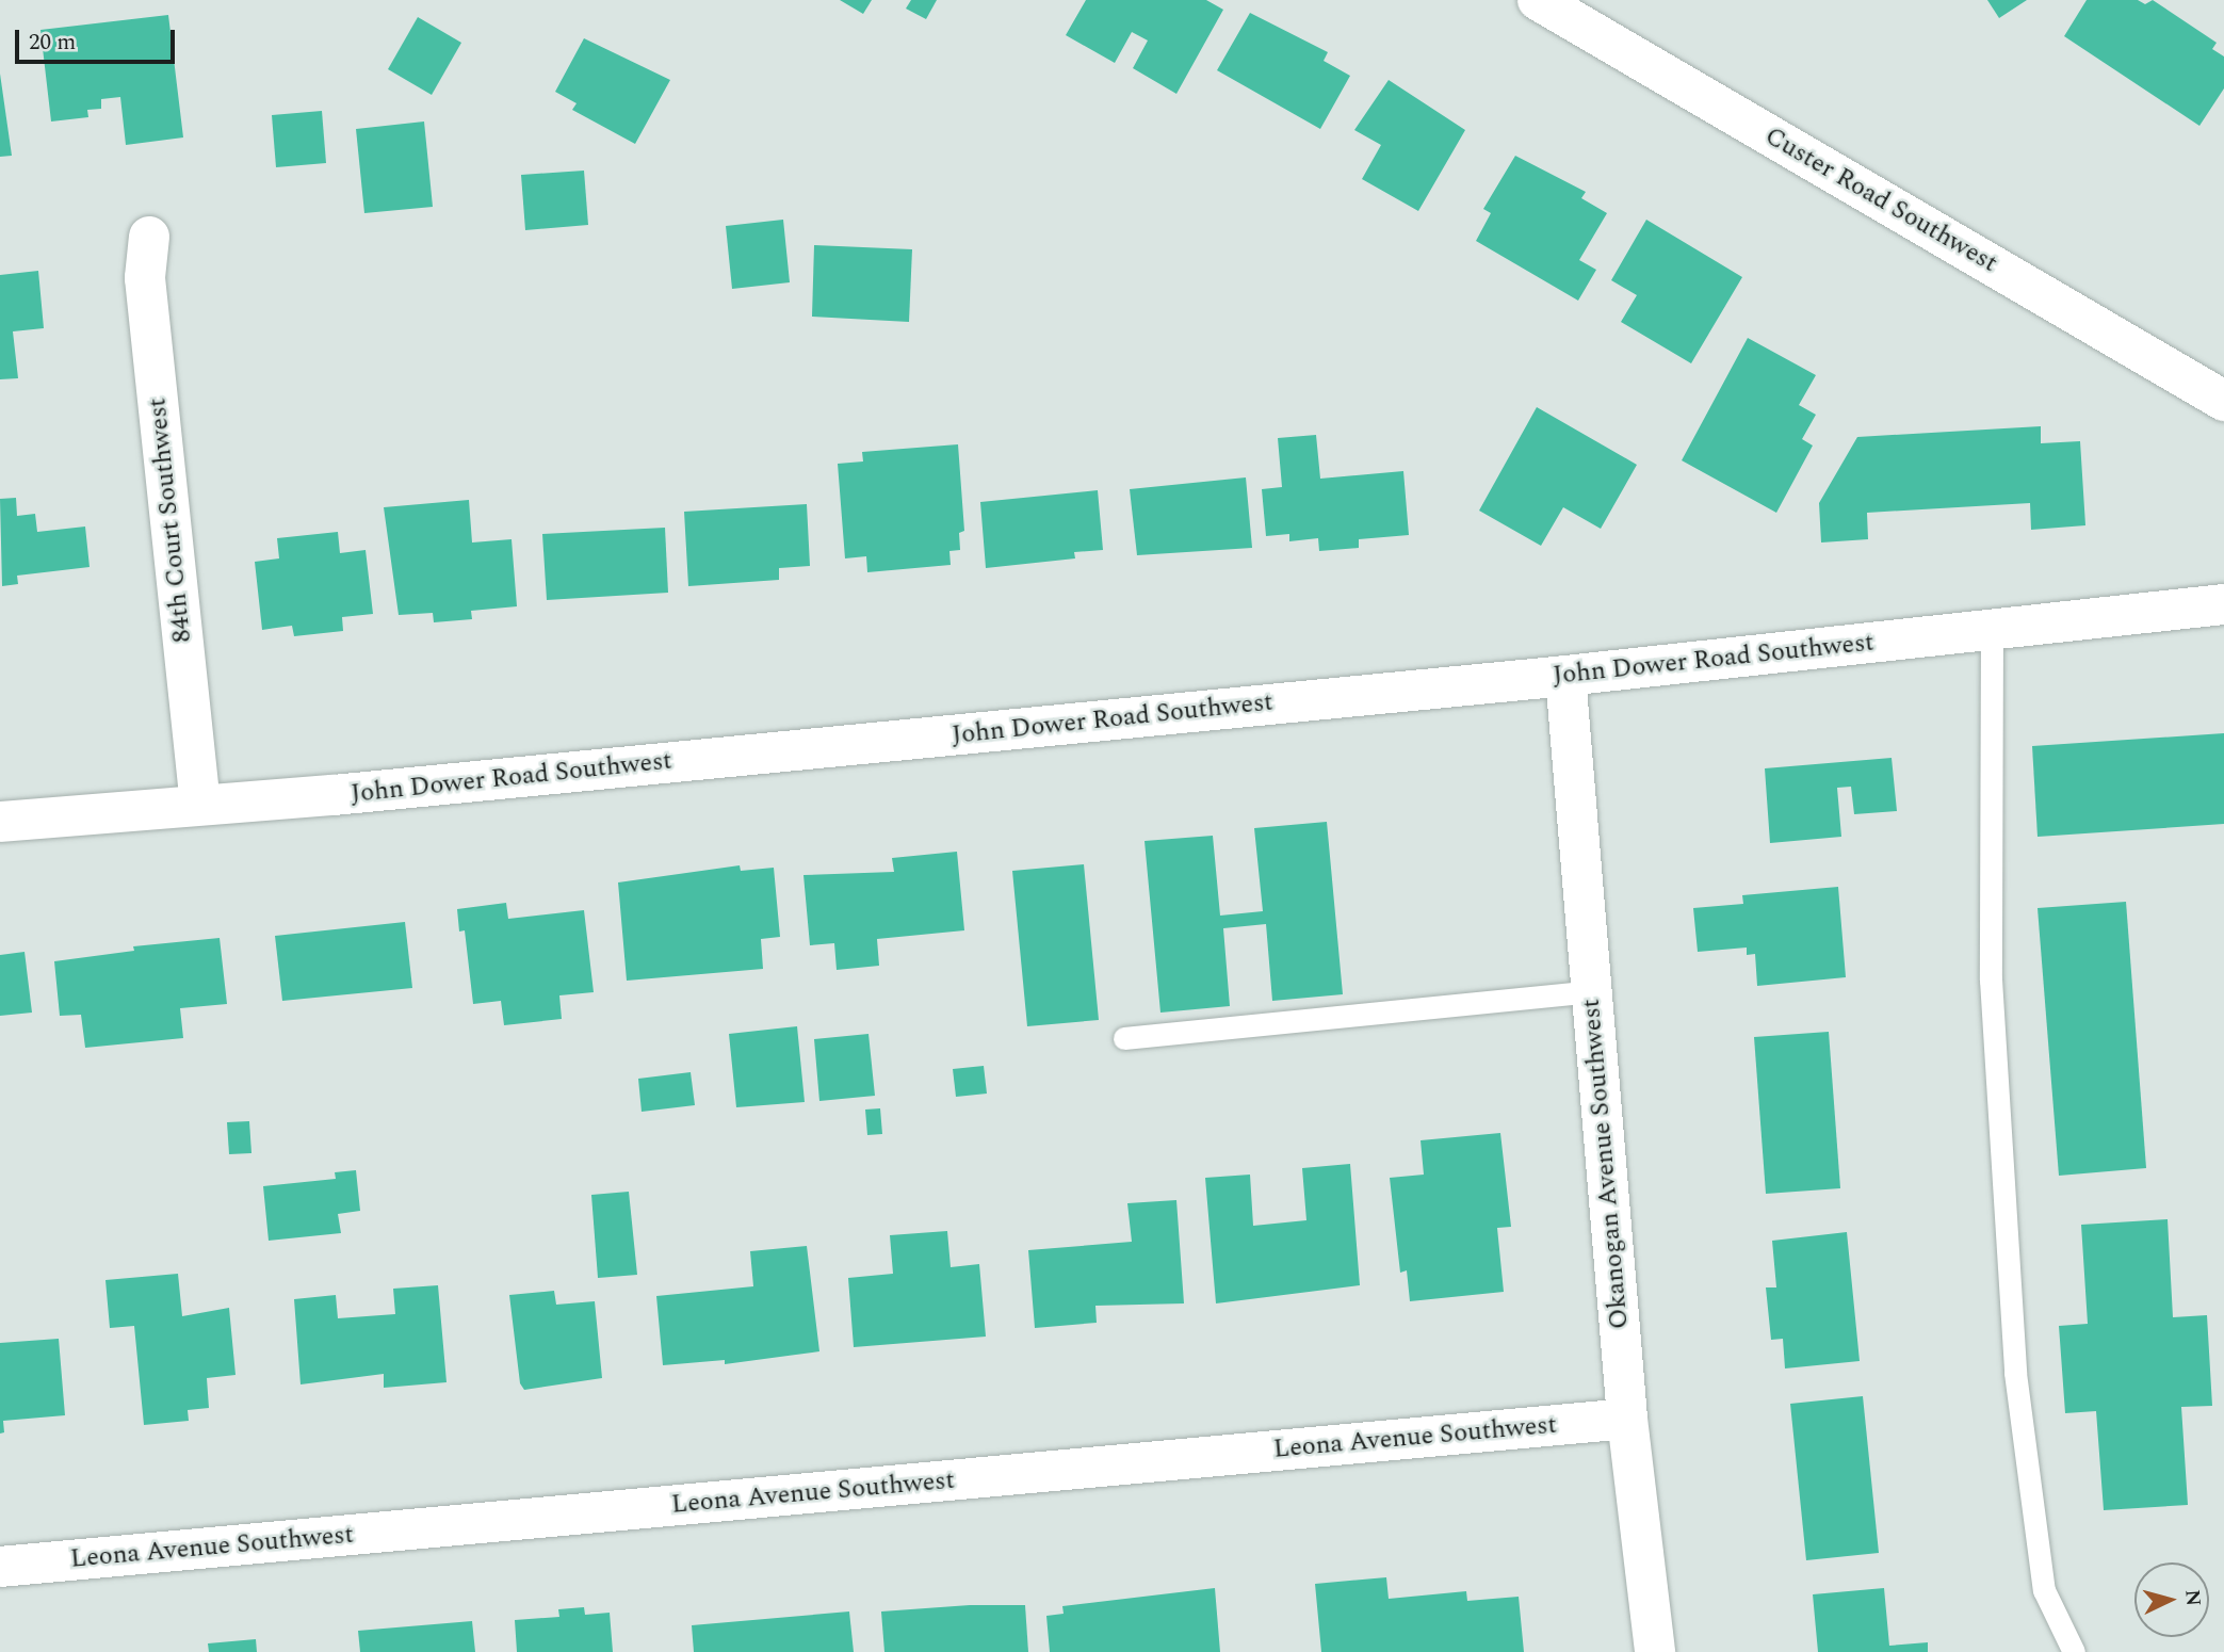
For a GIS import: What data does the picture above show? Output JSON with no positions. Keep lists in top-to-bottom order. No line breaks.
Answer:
{"streets":{"street":["Custer Road Southwest","84th Court Southwest","John Dower Road Southwest","Okanogan Avenue Southwest","Leona Avenue Southwest"]},"crossings":[["84th Court Southwest","John Dower Road Southwest"],["John Dower Road Southwest","Okanogan Avenue Southwest"],["Okanogan Avenue Southwest","Leona Avenue Southwest"]],"scale_bar":"20 m","north":"right"}
